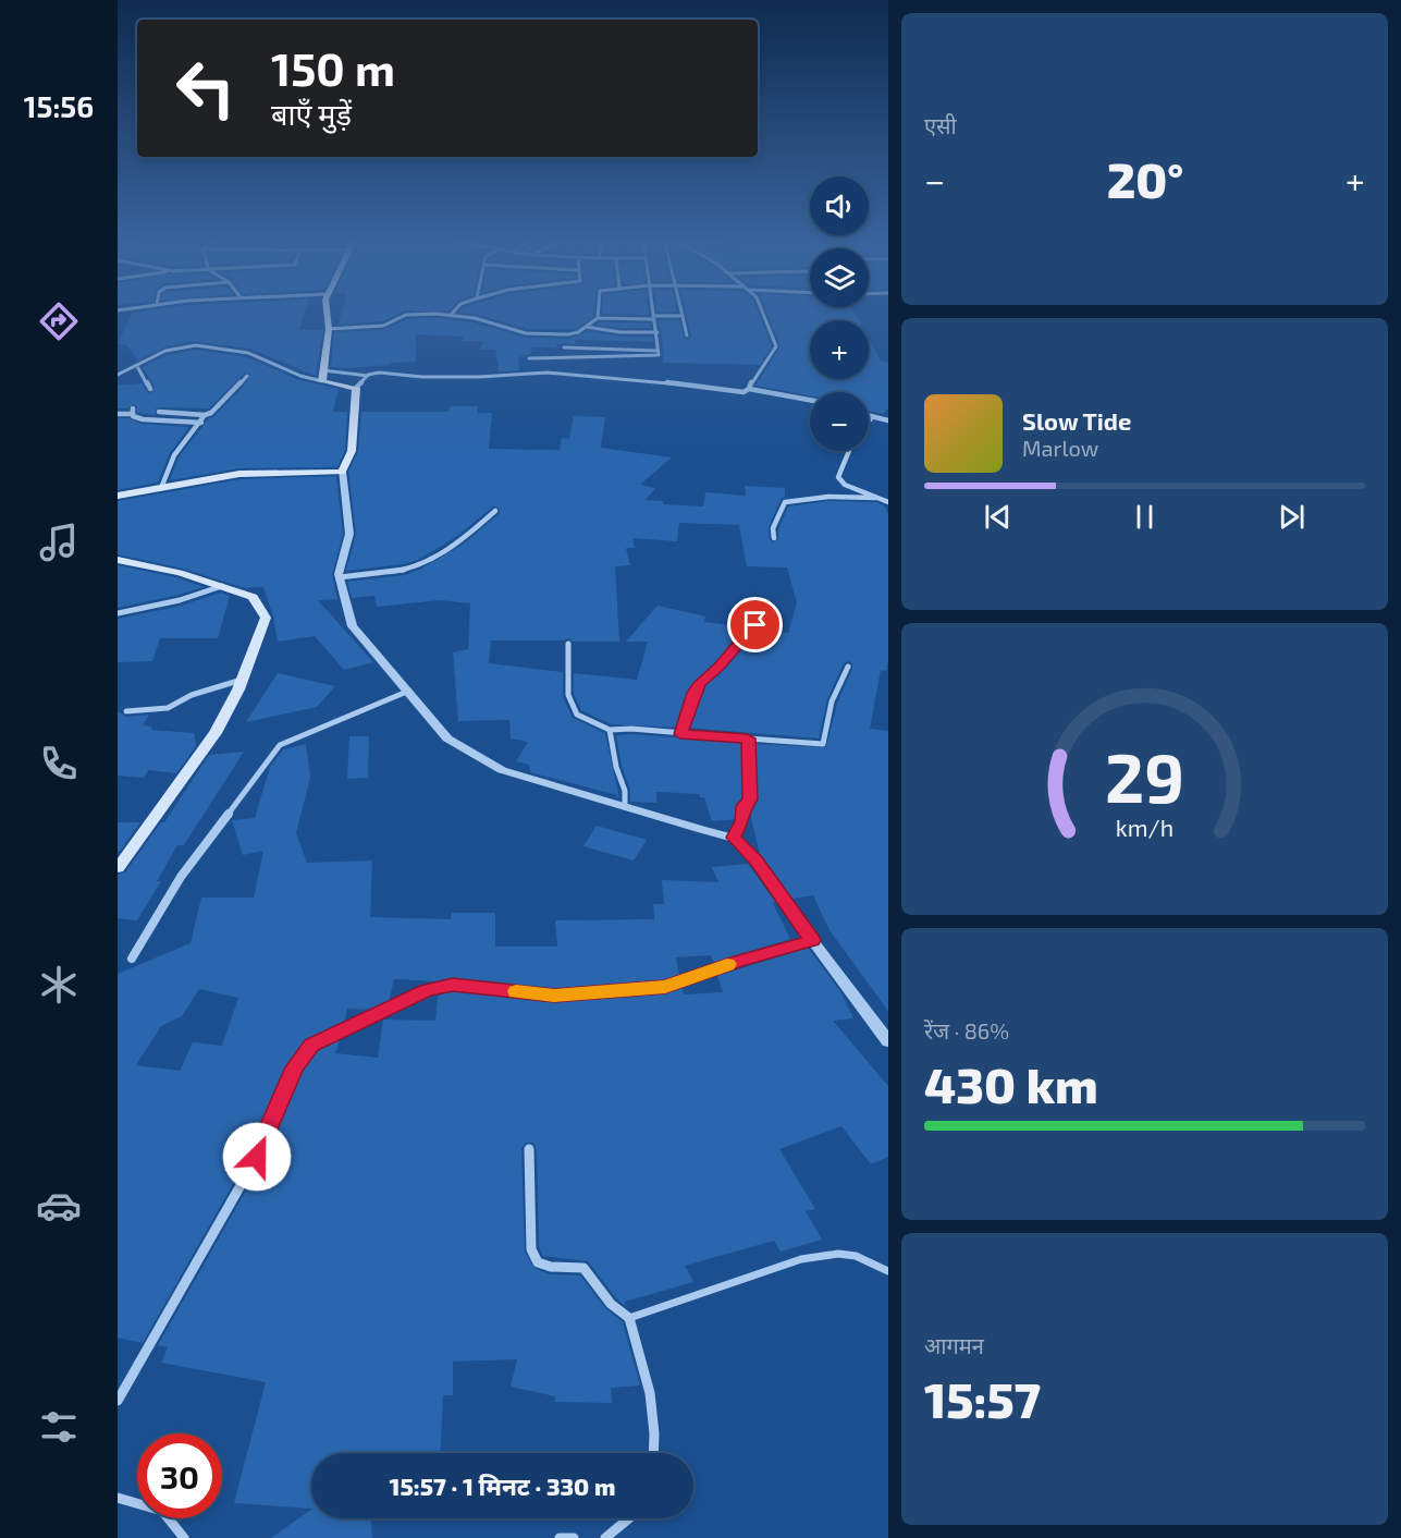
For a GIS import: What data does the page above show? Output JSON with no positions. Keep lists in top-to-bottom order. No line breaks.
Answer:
{"page":{"tabs":"15:56","tile":["एसी",["रेंज · 86%","430 km"],["आगमन","15:57"]],"turn":["150 m","बाएँ मुड़ें"],"heat":["−","20°","+"],"map_buttons":["+","−"],"song":["Slow Tide","Marlow"],"limit":"30","trip":"15:57 · 1 मिनट · 330 m","gauge":["29","km/h"]}}
